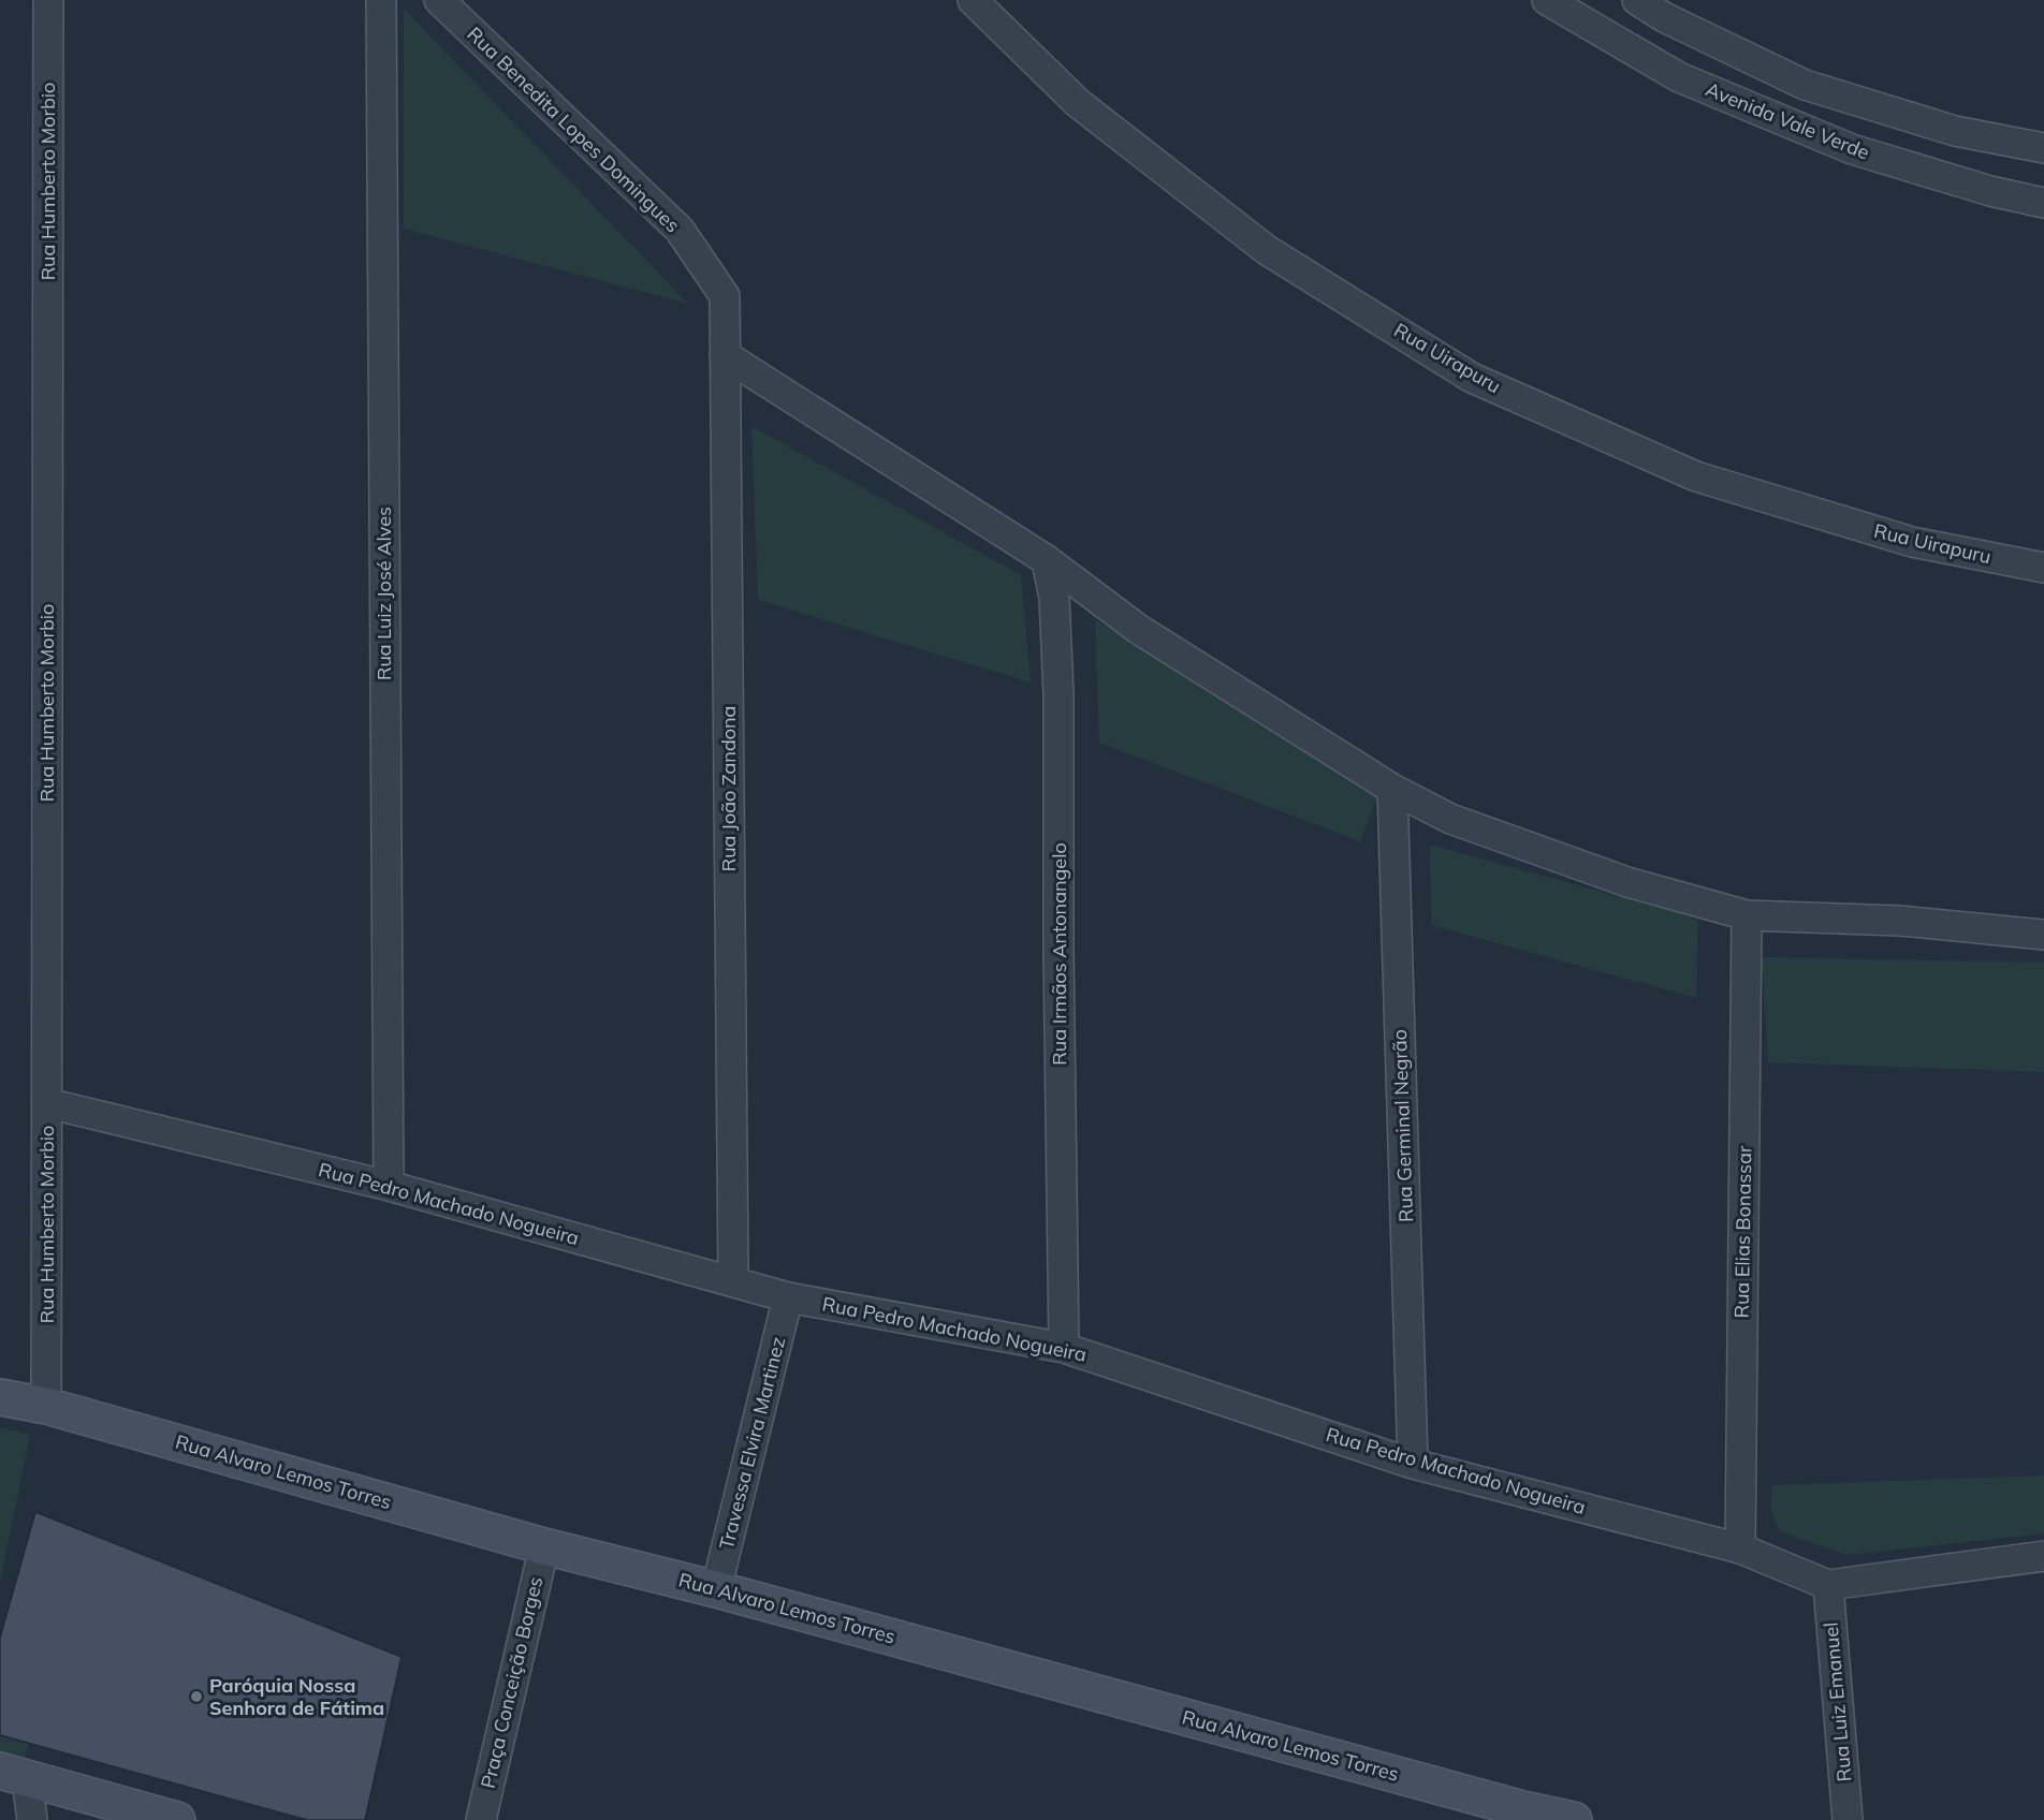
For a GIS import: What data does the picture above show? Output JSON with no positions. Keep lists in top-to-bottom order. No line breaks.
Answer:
{"streets":{"street":["Avenida Vale Verde","Rua Benedita Lopes Domingues","Rua Humberto Morbio","Rua Uirapuru","Rua Luiz José Alves","Rua João Zandona","Rua Irmãos Antonangelo","Rua Germinal Negrão","Rua Pedro Machado Nogueira","Rua Elias Bonassar","Travessa Elvira Martinez","Rua Alvaro Lemos Torres","Praça Conceição Borges","Rua Luiz Emanuel"]},"crossings":[["Rua Benedita Lopes Domingues","Rua João Zandona"],["Rua Humberto Morbio","Rua Pedro Machado Nogueira"],["Rua Humberto Morbio","Rua Alvaro Lemos Torres"],["Rua Luiz José Alves","Rua Pedro Machado Nogueira"],["Rua João Zandona","Rua Pedro Machado Nogueira"],["Rua Irmãos Antonangelo","Rua Pedro Machado Nogueira"],["Rua Germinal Negrão","Rua Pedro Machado Nogueira"],["Rua Pedro Machado Nogueira","Rua Elias Bonassar"],["Rua Pedro Machado Nogueira","Travessa Elvira Martinez"],["Rua Pedro Machado Nogueira","Rua Luiz Emanuel"],["Travessa Elvira Martinez","Rua Alvaro Lemos Torres"],["Rua Alvaro Lemos Torres","Praça Conceição Borges"]],"places":["Paróquia Nossa Senhora de Fátima"]}
